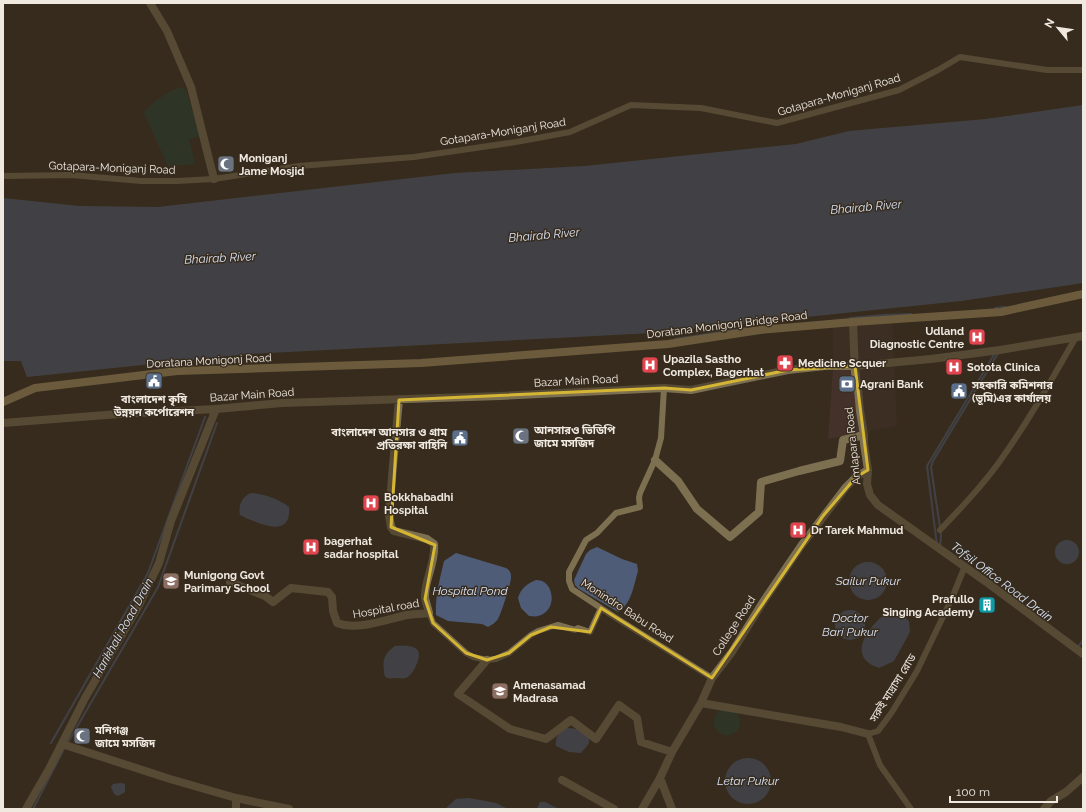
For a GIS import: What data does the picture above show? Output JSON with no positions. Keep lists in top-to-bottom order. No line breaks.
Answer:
{"streets":{"main road":["Doratana Monigonj Bridge Road","Doratana Monigonj Road"],"street":["Gotapara-Moniganj Road","Bazar Main Road","Amlapara Road","Hospital road","Monindro Babu Road","College Road","সরুই মাদ্রাসা রোড"]},"crossings":[["Doratana Monigonj Bridge Road","Doratana Monigonj Road"],["Doratana Monigonj Bridge Road","Amlapara Road"],["Bazar Main Road","Amlapara Road"],["Bazar Main Road","Hospital road"],["Bazar Main Road","Monindro Babu Road"],["Amlapara Road","College Road"],["Amlapara Road","সরুই মাদ্রাসা রোড"],["Monindro Babu Road","College Road"]],"water":["Bhairab River","Sailur Pukur","Tofsil Office Road Drain","Hospital Pond","Doctor Bari Pukur","Harikhali Road Drain","Letar Pukur"],"places":{"mosque":["Moniganj Jame Mosjid","আনসারও ভিডিপি জামে মসজিদ","মনিগঞ্জ জামে মসজিদ"],"hospital":["Udland Diagnostic Centre","Upazila Sastho Complex, Bagerhat","Sotota Clinica","Bokkhabadhi Hospital","Dr Tarek Mahmud","bagerhat sadar hospital"],"pharmacy":["Medicine Scquer"],"public building":["বাংলাদেশ কৃষি উন্নয়ন কর্পোরেশন","সহকারি কমিশনার (ভূমি)এর কার্যালয়","বাংলাদেশ আনসার ও গ্রাম প্রতিরক্ষা বাহিনি"],"bank":["Agrani Bank"],"school or university":["Munigong Govt Parimary School","Amenasamad Madrasa"],"building":["Prafullo Singing Academy"]},"scale_bar":"100 m","north":"top left"}
